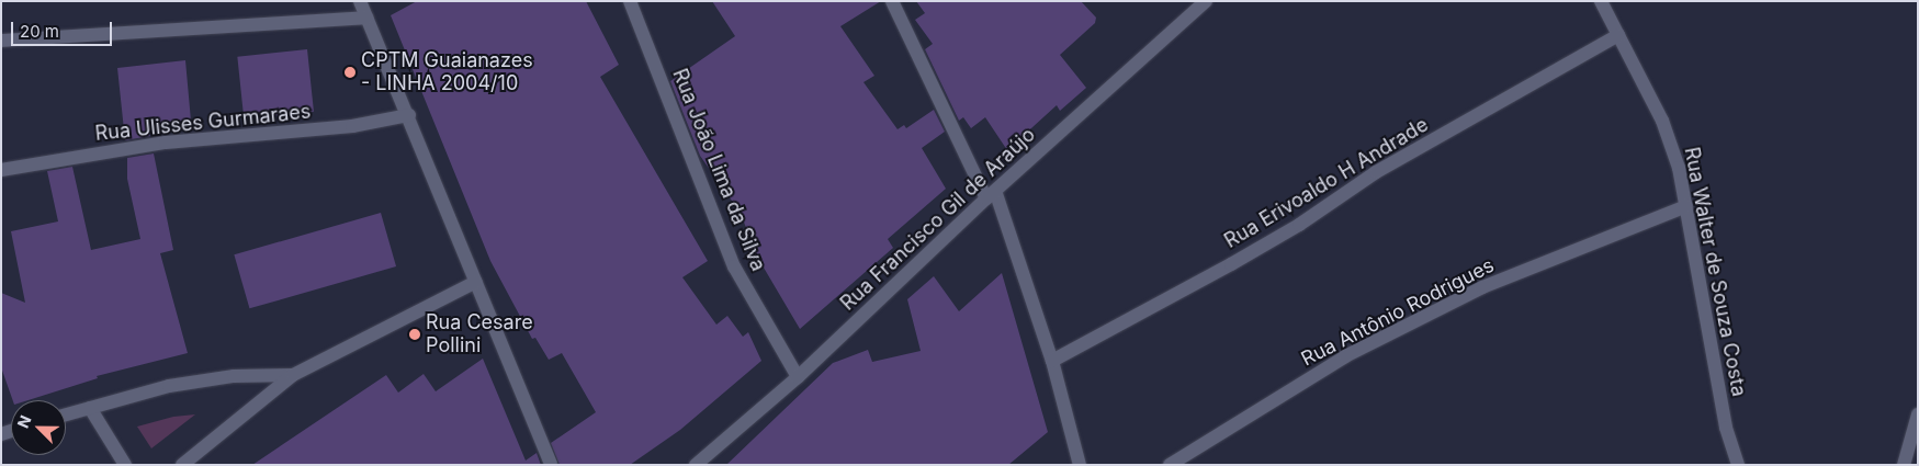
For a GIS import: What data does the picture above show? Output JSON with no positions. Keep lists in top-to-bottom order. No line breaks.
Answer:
{"streets":{"street":["Rua Ulisses Gurmaraes","Rua João Lima da Silva","Rua Erivoaldo H Andrade","Rua Francisco Gil de Araújo","Rua Walter de Souza Costa","Rua Antônio Rodrigues"]},"crossings":[["Rua João Lima da Silva","Rua Francisco Gil de Araújo"],["Rua Erivoaldo H Andrade","Rua Walter de Souza Costa"],["Rua Walter de Souza Costa","Rua Antônio Rodrigues"]],"places":["CPTM Guaianazes - LINHA 2004/10","Rua Cesare Pollini"],"scale_bar":"20 m","north":"top left"}
